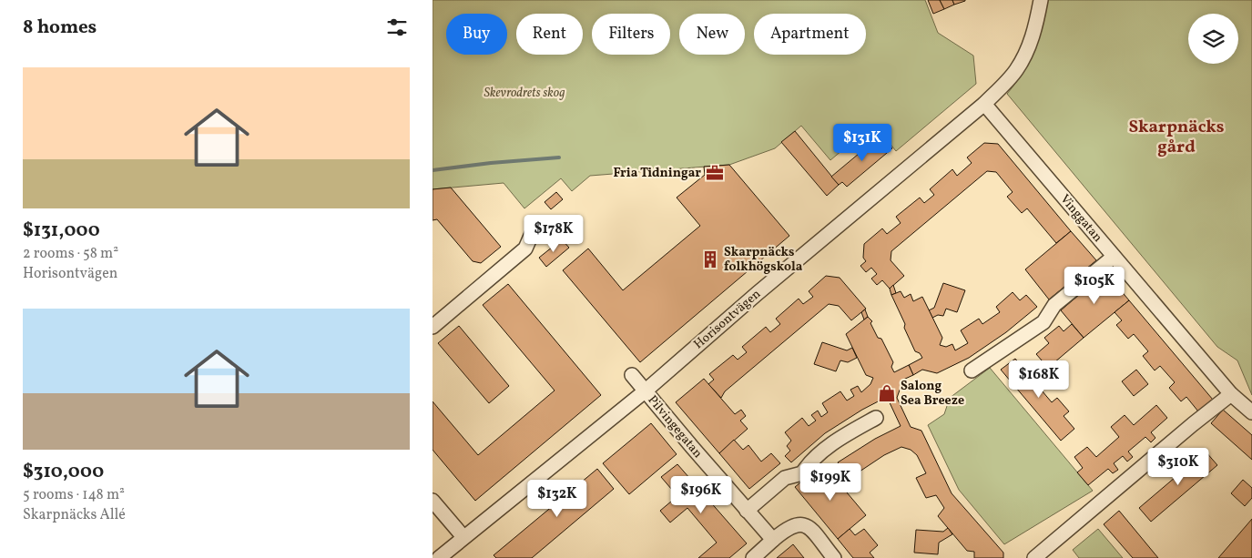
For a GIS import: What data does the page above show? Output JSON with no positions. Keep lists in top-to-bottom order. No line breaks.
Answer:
{"streets":{"street":["Vinggatan","Horisontvägen","Pilvingegatan"]},"crossings":[["Vinggatan","Horisontvägen"],["Horisontvägen","Pilvingegatan"]],"districts":["Skarpnäcks gård"],"parks":["Skevrodrets skog"],"places":{"office":["Fria Tidningar"],"building":["Skarpnäcks folkhögskola"],"shop":["Salong Sea Breeze"]},"page":{"heading":"8 homes","chip":["Buy","Rent","Filters","New","Apartment"],"list":[{"name":"$131,000","note":"2 rooms · 58 m² · Horisontvägen"},{"name":"$310,000","note":"5 rooms · 148 m² · Skarpnäcks Allé"}],"price":["$131K","$178K","$105K","$168K","$310K","$199K","$196K","$132K"]}}
